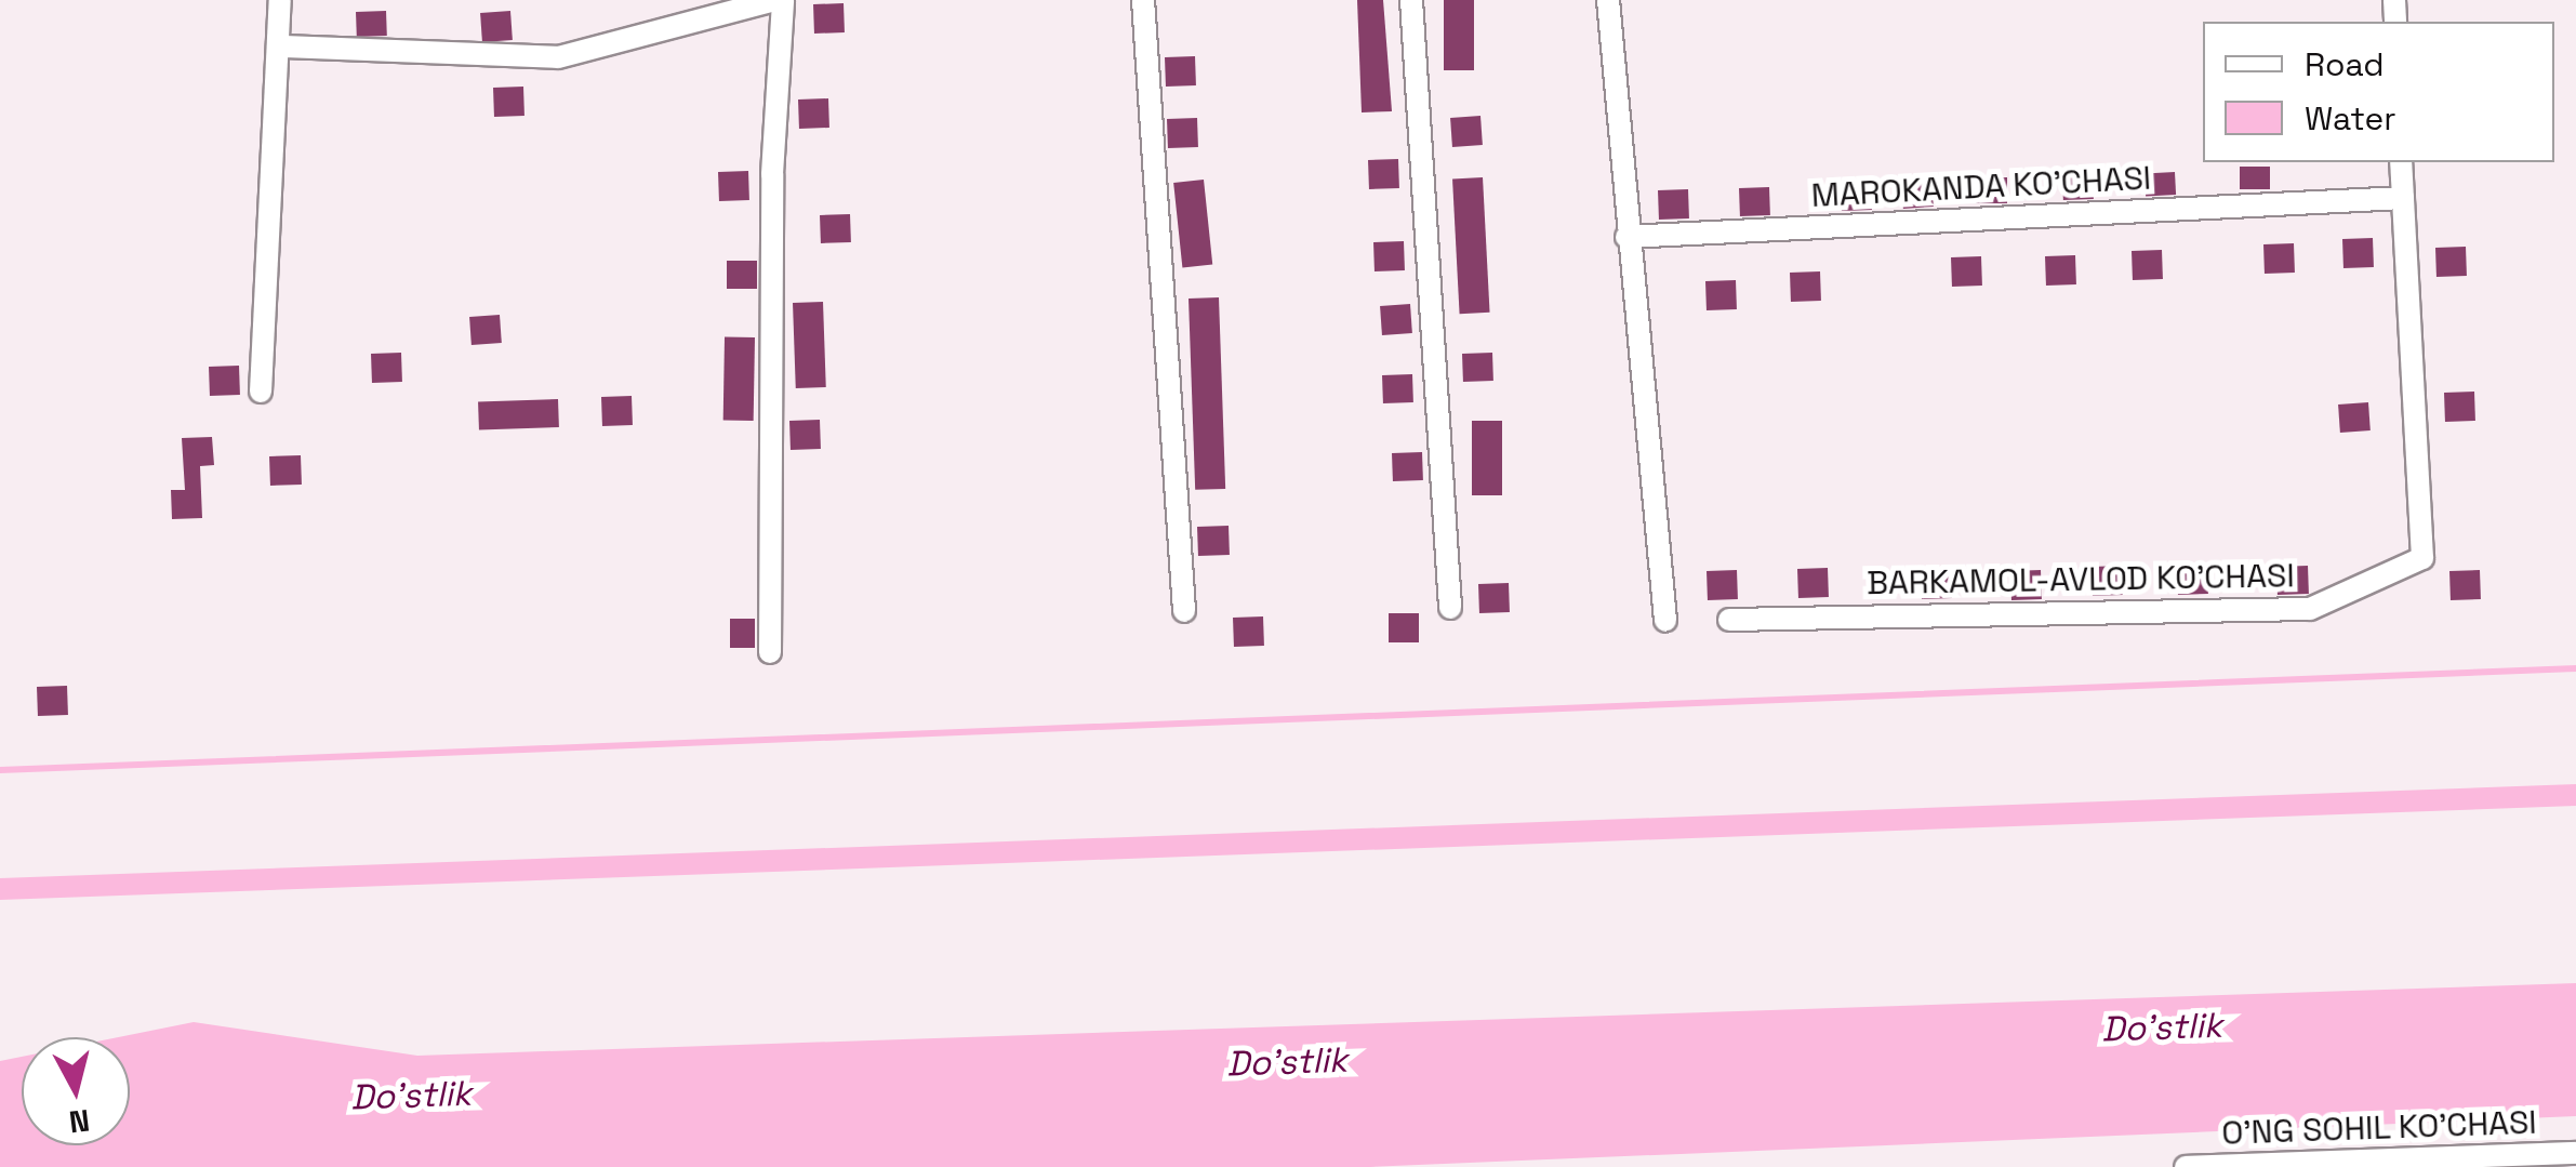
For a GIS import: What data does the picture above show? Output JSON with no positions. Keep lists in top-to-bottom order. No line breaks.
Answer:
{"streets":{"street":["MAROKANDA KO'CHASI","BARKAMOL-AVLOD KO'CHASI","O'NG SOHIL KO'CHASI"]},"crossings":[["MAROKANDA KO'CHASI","BARKAMOL-AVLOD KO'CHASI"]],"water":["Do'stlik"],"legend":["Road","Water"],"north":"bottom"}
